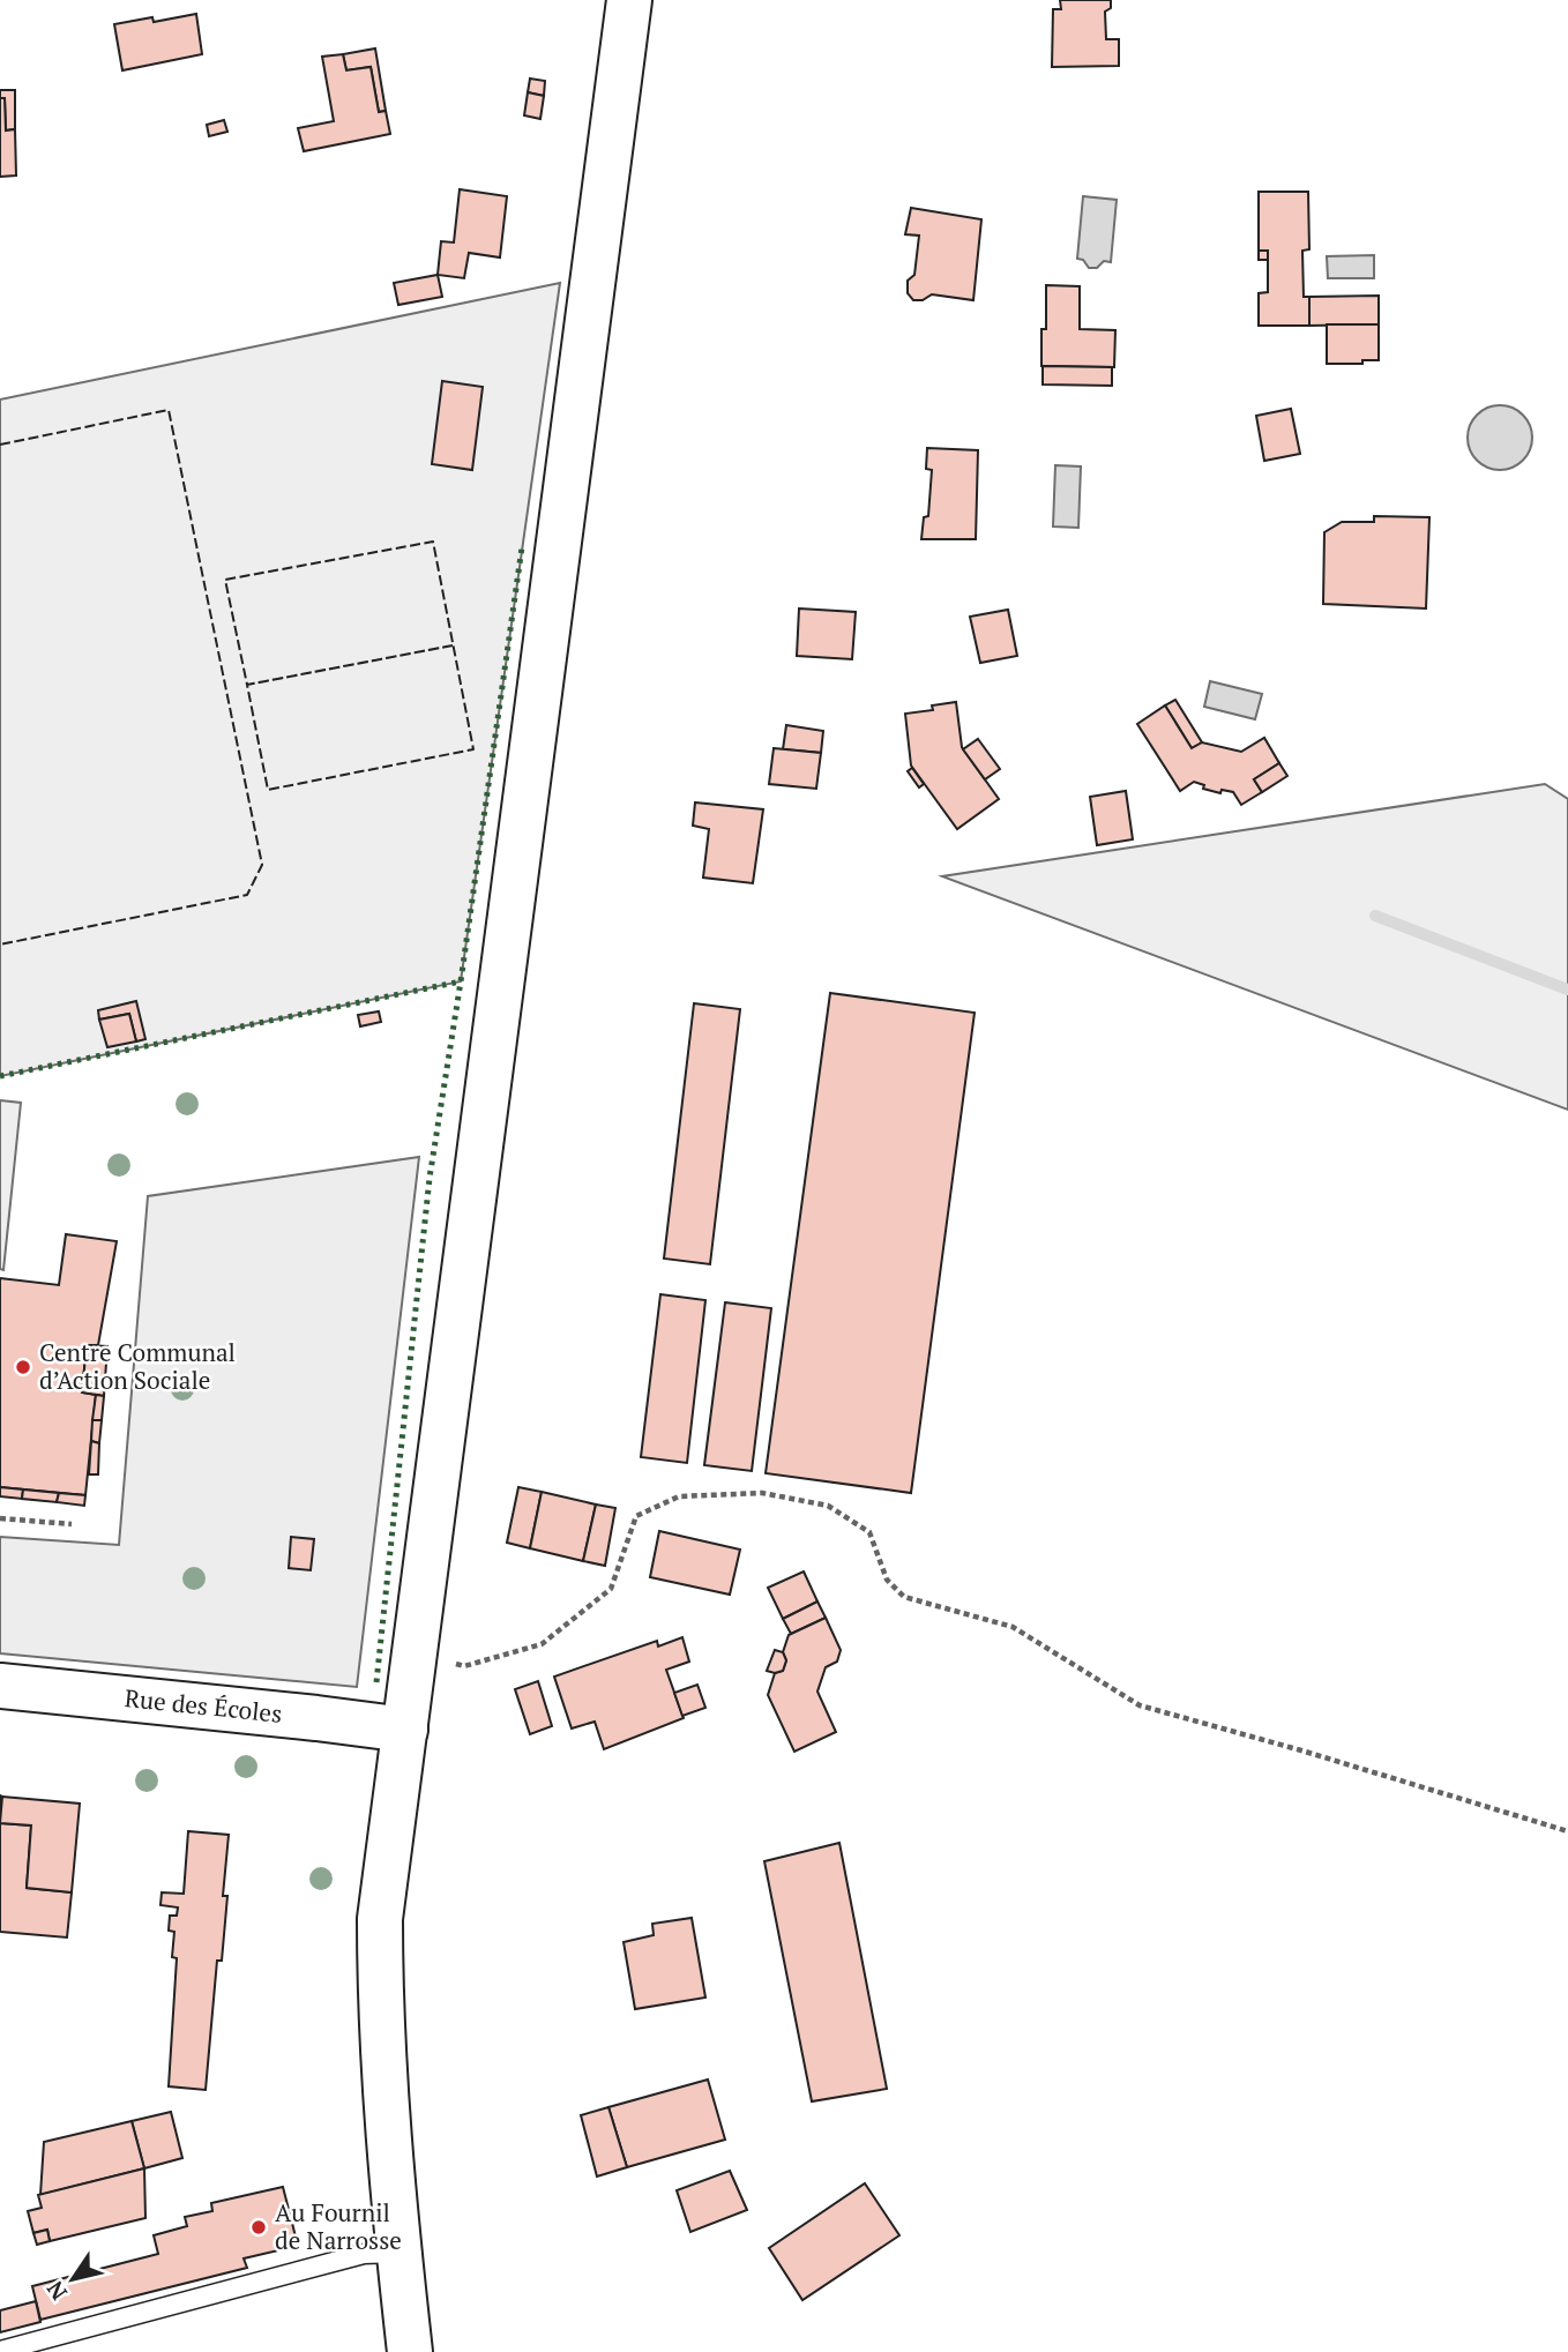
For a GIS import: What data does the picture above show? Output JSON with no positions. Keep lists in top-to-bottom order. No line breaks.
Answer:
{"streets":{"main road":["Rue des Écoles"]},"places":["Centre Communal d’Action Sociale","Au Fournil de Narrosse"],"north":"bottom left"}
